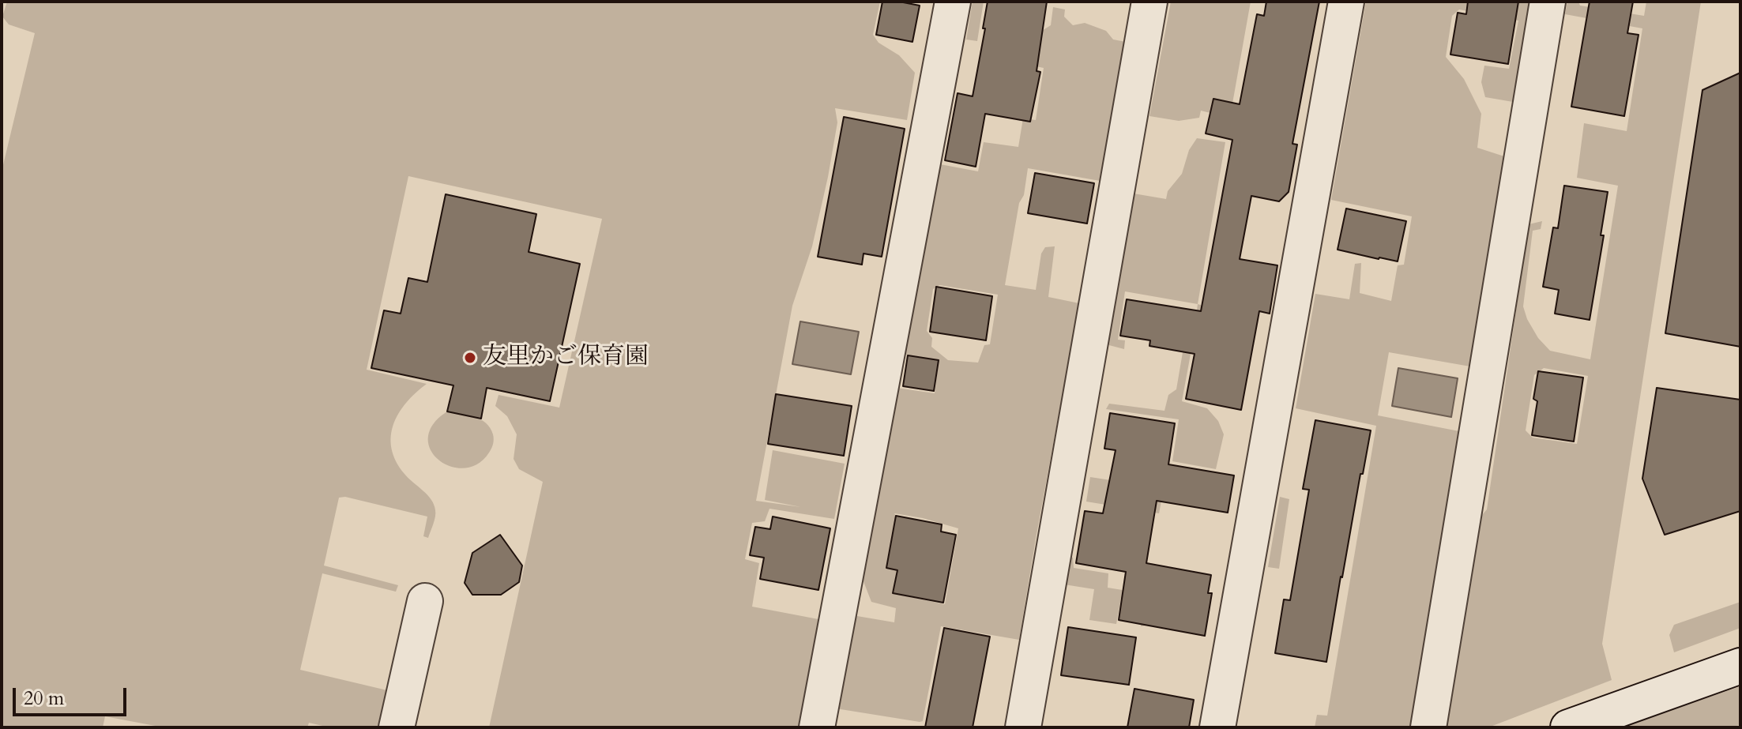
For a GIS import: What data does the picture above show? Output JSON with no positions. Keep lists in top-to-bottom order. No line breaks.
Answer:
{"places":["友里かご保育園"],"scale_bar":"20 m"}
